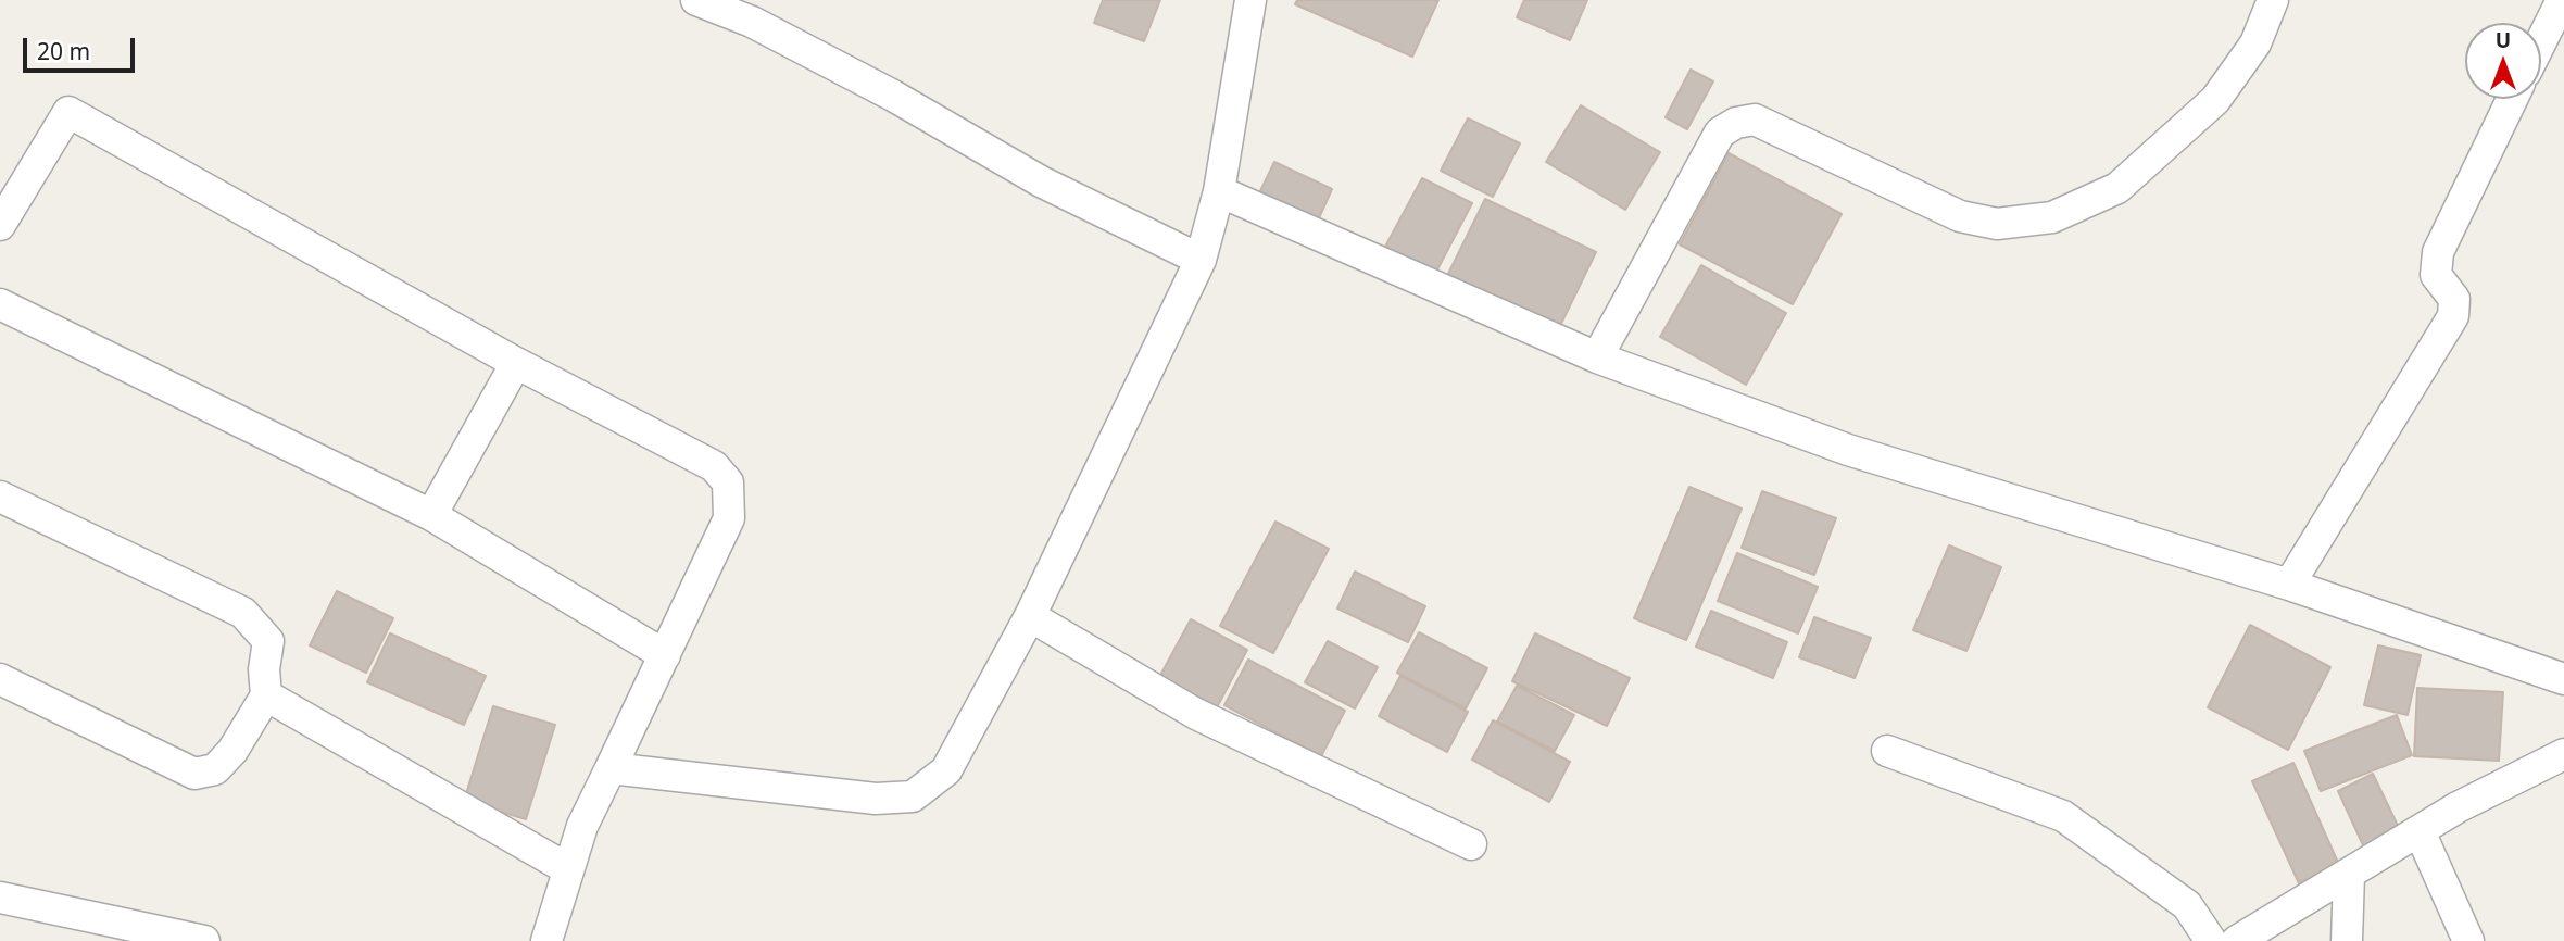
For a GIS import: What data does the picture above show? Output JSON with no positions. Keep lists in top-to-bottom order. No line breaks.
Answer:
{"scale_bar":"20 m","north":"top"}
